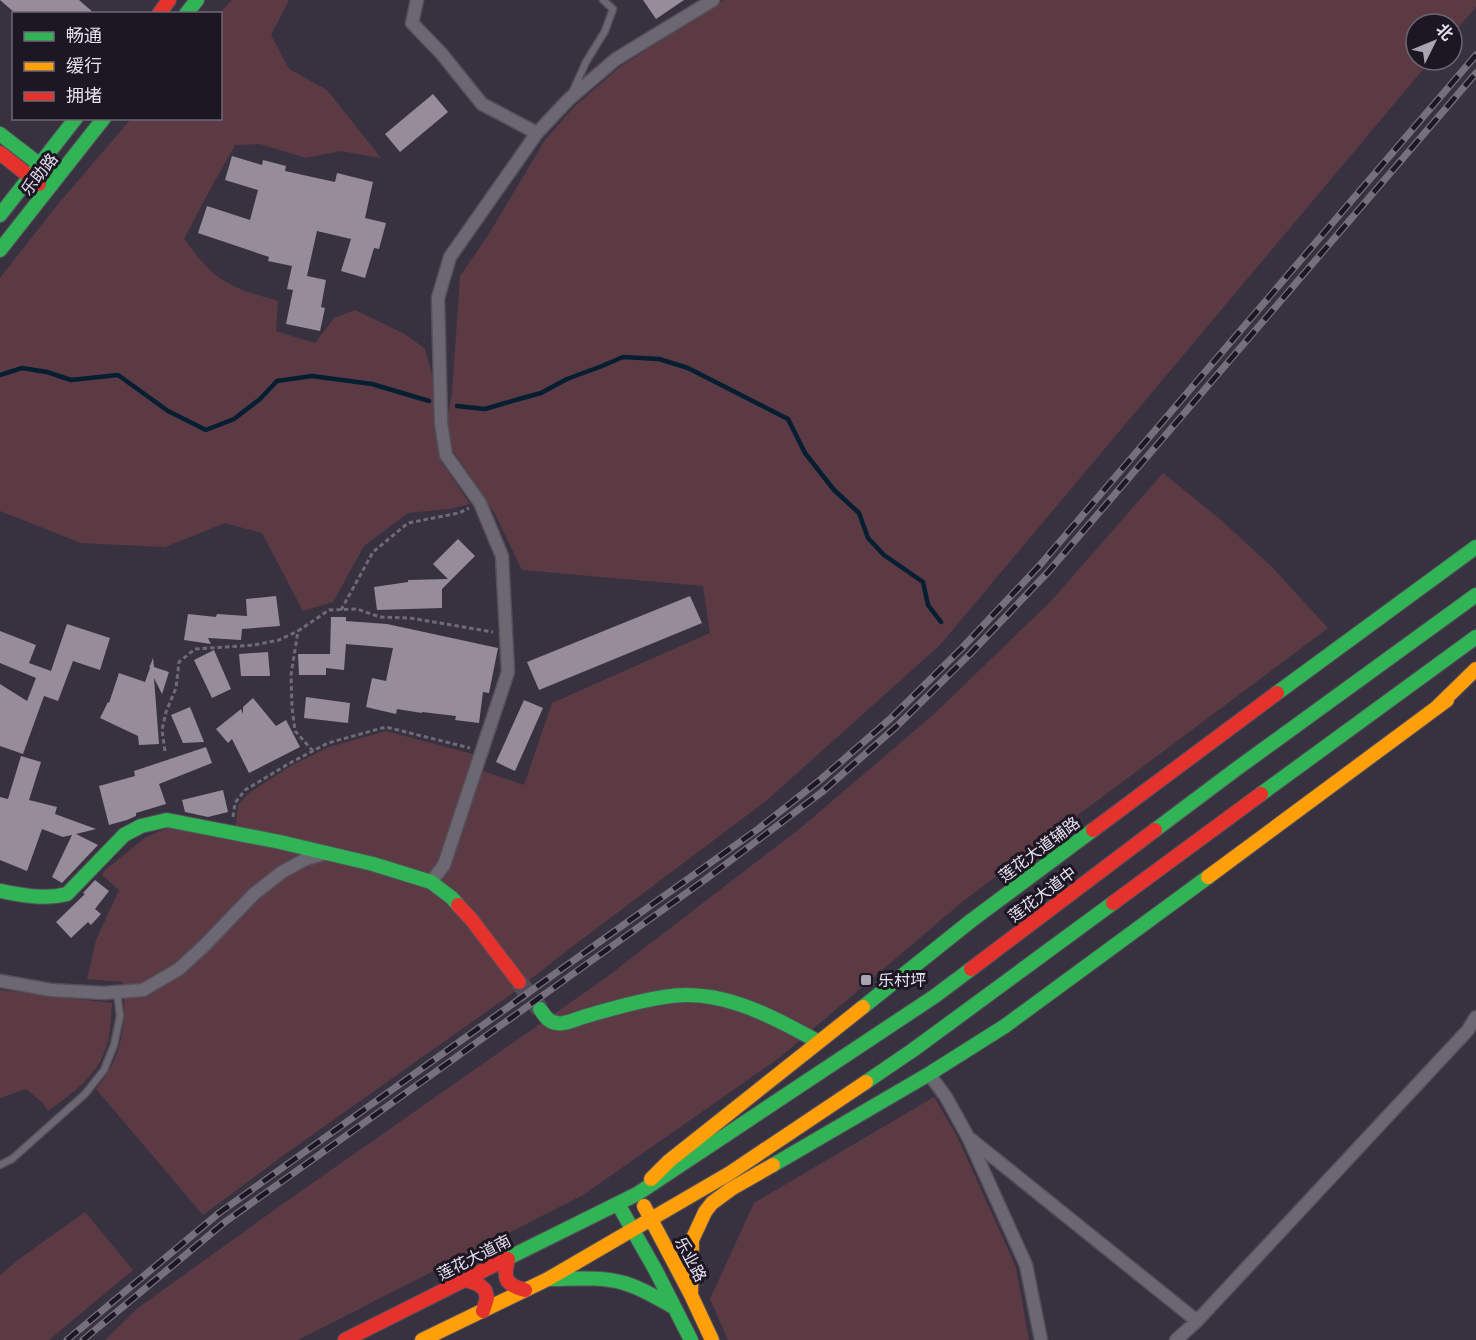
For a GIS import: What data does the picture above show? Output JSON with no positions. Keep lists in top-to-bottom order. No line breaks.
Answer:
{"streets":{"main road":["乐助路","莲花大道辅路","莲花大道中","莲花大道南","乐业路"]},"crossings":[["莲花大道辅路","莲花大道中"],["莲花大道辅路","乐业路"],["莲花大道中","莲花大道南"],["莲花大道中","乐业路"]],"places":{"transit":["乐村坪"]},"legend":["畅通","缓行","拥堵"],"north":"top right"}
